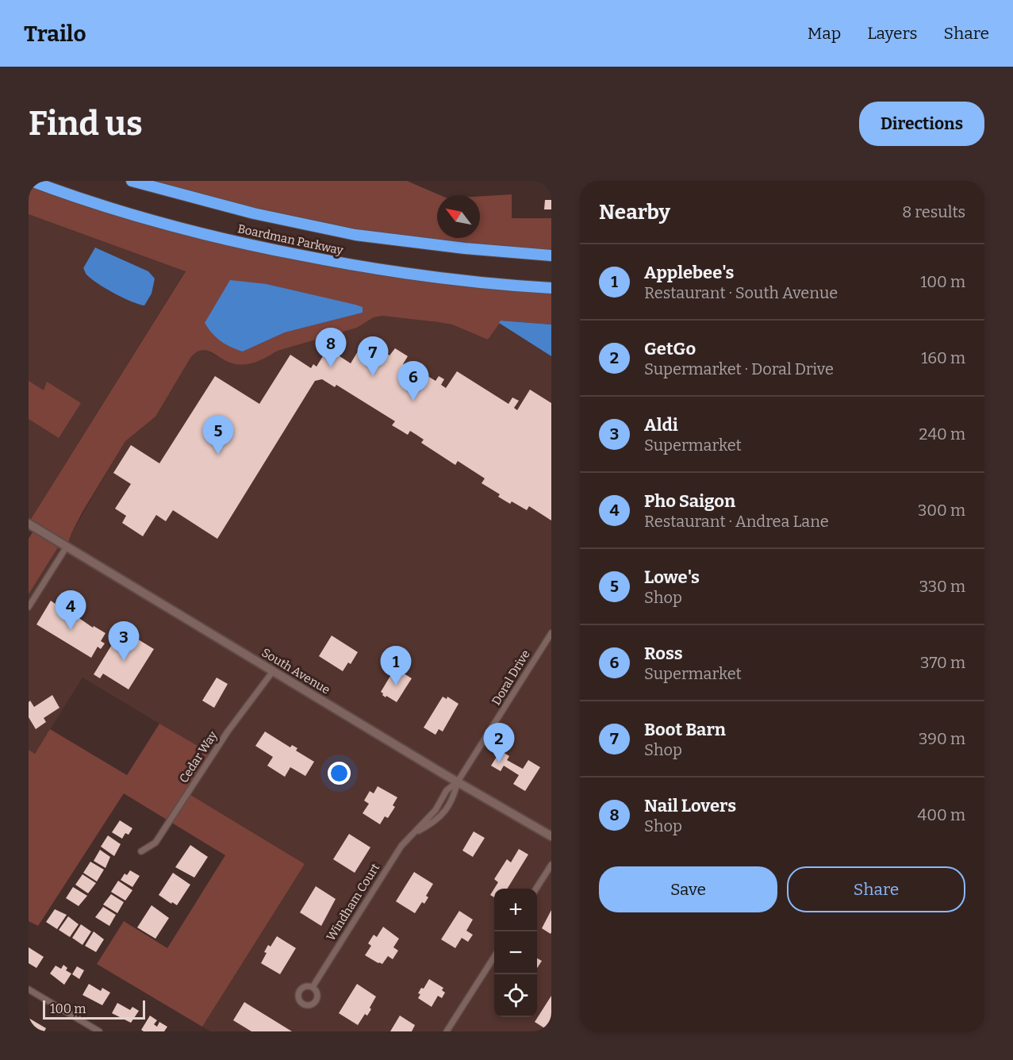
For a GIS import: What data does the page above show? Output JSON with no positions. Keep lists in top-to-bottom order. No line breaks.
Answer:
{"streets":{"highway":["Boardman Parkway"],"main road":["South Avenue"],"street":["Doral Drive","Cedar Way","Windham Court"]},"crossings":[["South Avenue","Doral Drive"],["South Avenue","Cedar Way"],["South Avenue","Windham Court"],["Doral Drive","Windham Court"]],"scale_bar":"100 m","north":"top left","page":{"header":"Trailo","nav":["Map","Layers","Share"],"buttons":["Directions",["Save","Share"]],"title":"Find us","heading":["Nearby","8 results"],"list":[{"mark":"1","name":"Applebee's","note":"Restaurant · South Avenue","value":"100 m"},{"mark":"2","name":"GetGo","note":"Supermarket · Doral Drive","value":"160 m"},{"mark":"3","name":"Aldi","note":"Supermarket","value":"240 m"},{"mark":"4","name":"Pho Saigon","note":"Restaurant · Andrea Lane","value":"300 m"},{"mark":"5","name":"Lowe's","note":"Shop","value":"330 m"},{"mark":"6","name":"Ross","note":"Supermarket","value":"370 m"},{"mark":"7","name":"Boot Barn","note":"Shop","value":"390 m"},{"mark":"8","name":"Nail Lovers","note":"Shop","value":"400 m"}],"pins":["8","7","6","5","4","3","1","2"],"map_buttons":["+","−"],"scale":"100 m"}}
